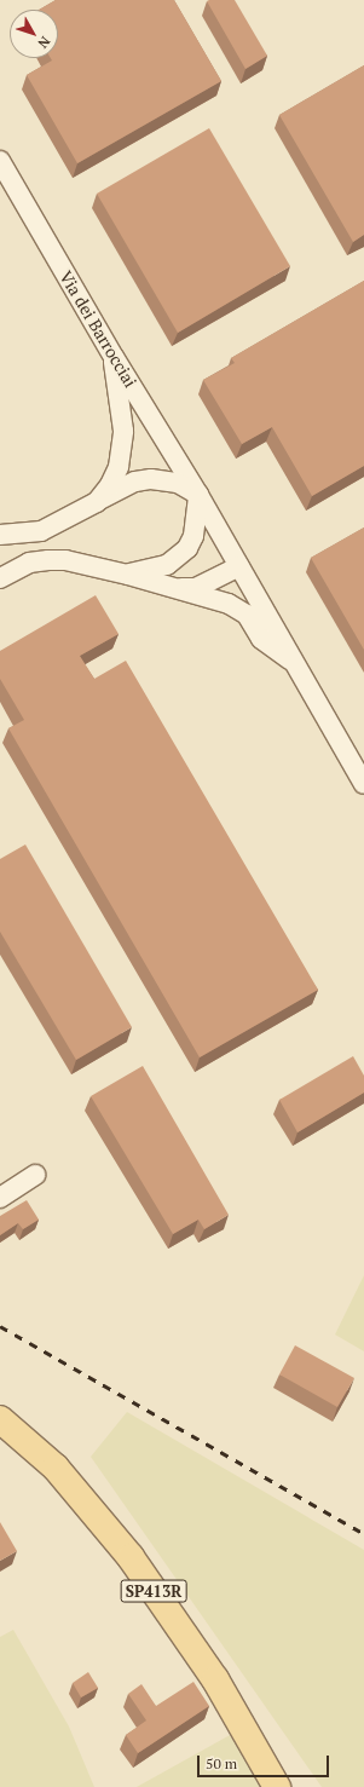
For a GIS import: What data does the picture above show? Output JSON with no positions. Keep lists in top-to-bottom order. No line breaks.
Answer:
{"streets":{"main road":["SP413R"],"street":["Via dei Barrocciai"]},"scale_bar":"50 m","north":"bottom right"}
